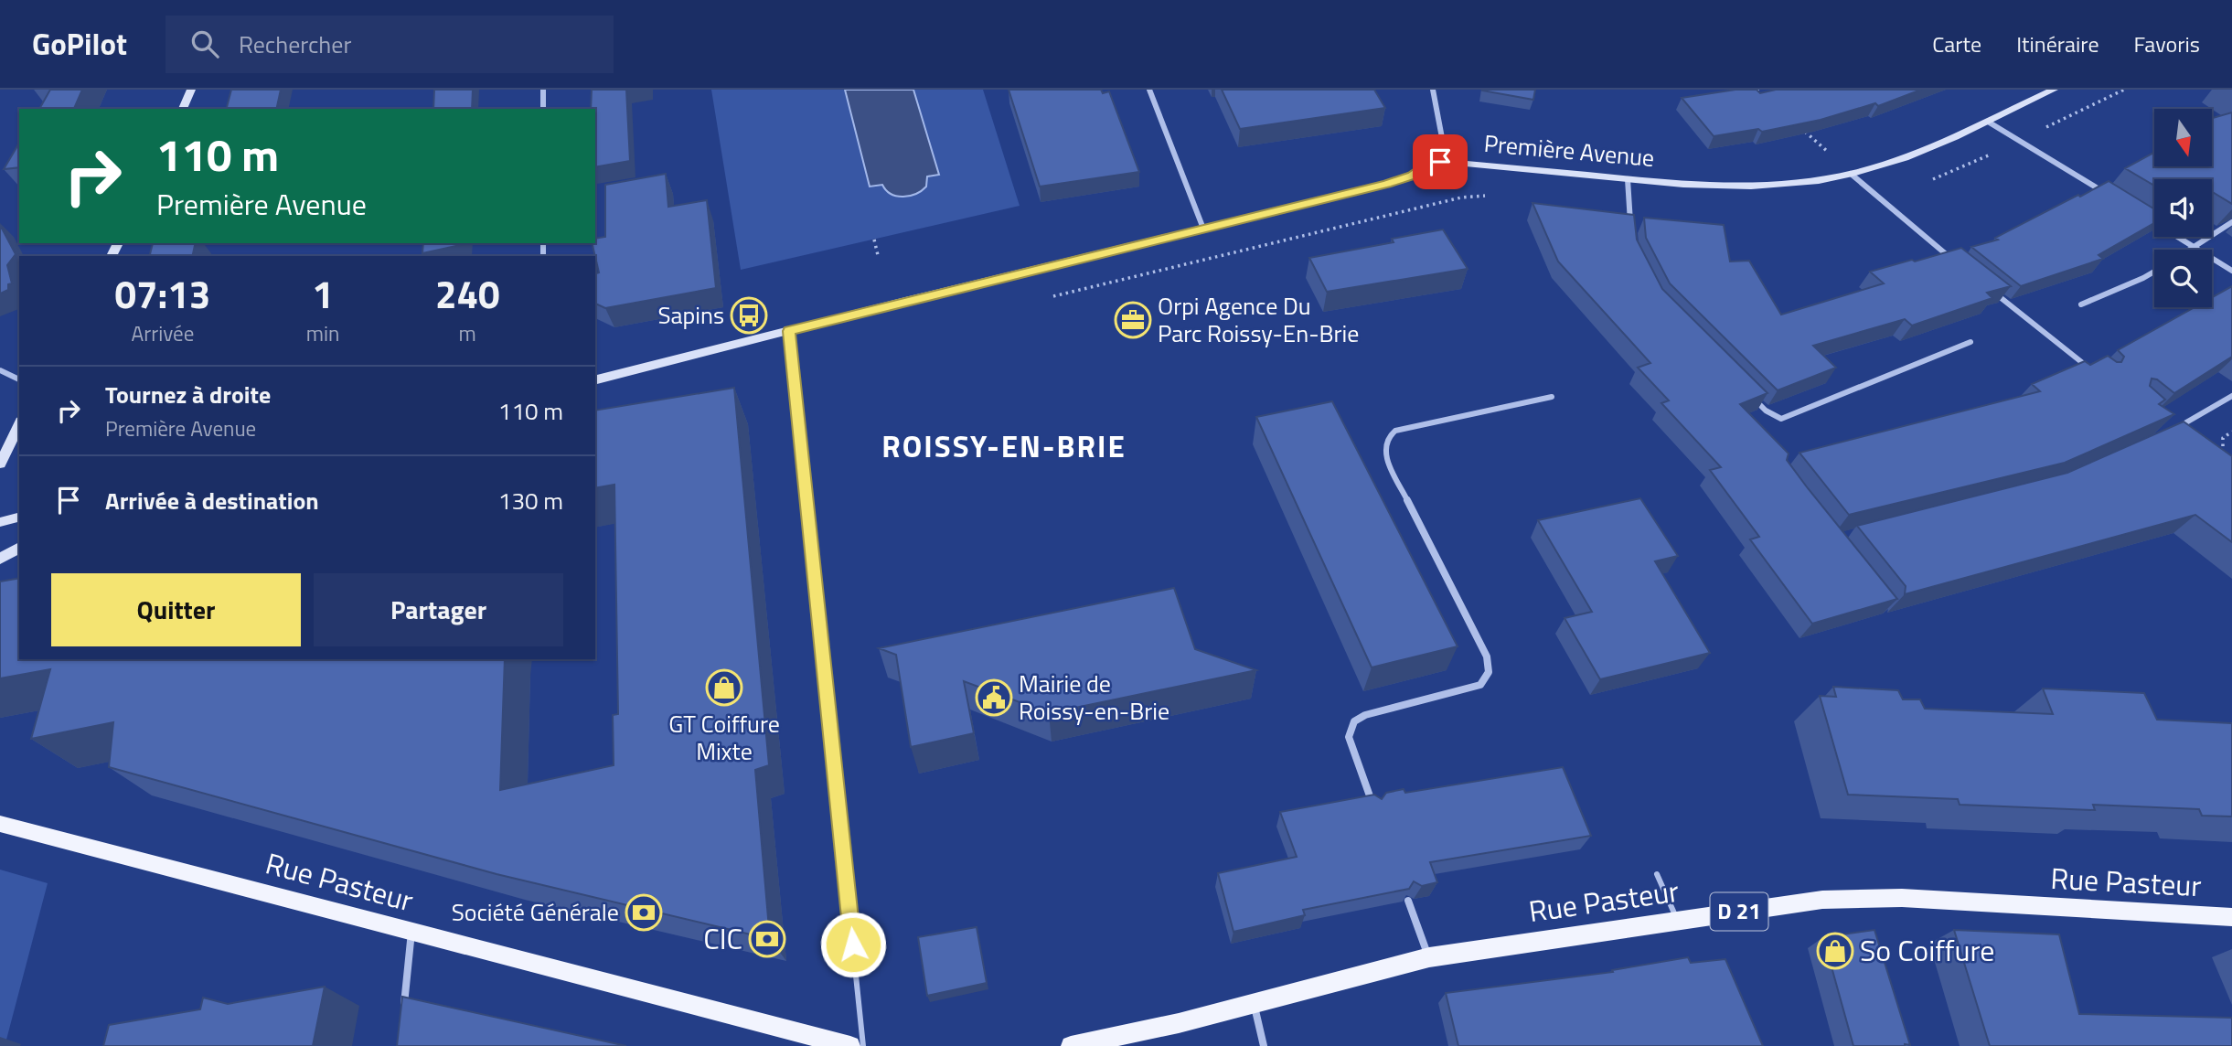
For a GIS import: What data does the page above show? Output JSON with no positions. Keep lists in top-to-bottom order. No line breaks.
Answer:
{"streets":{"main road":["Première Avenue","Rue Pasteur","D 21"]},"districts":["ROISSY-EN-BRIE"],"places":{"bus stop":["Sapins"],"office":["Orpi Agence Du Parc Roissy-En-Brie"],"shop":["GT Coiffure Mixte","So Coiffure"],"public building":["Mairie de Roissy-en-Brie"],"bank":["Société Générale","CIC"]},"north":"bottom","page":{"header":"GoPilot","search":"Rechercher","nav":["Carte","Itinéraire","Favoris"],"turn":["110 m","Première Avenue"],"eta":["07:13","Arrivée","1","min","240","m"],"list":[{"name":"Tournez à droite","note":"Première Avenue","value":"110 m"},{"name":"Arrivée à destination","value":"130 m"}],"buttons":["Quitter","Partager"]}}
